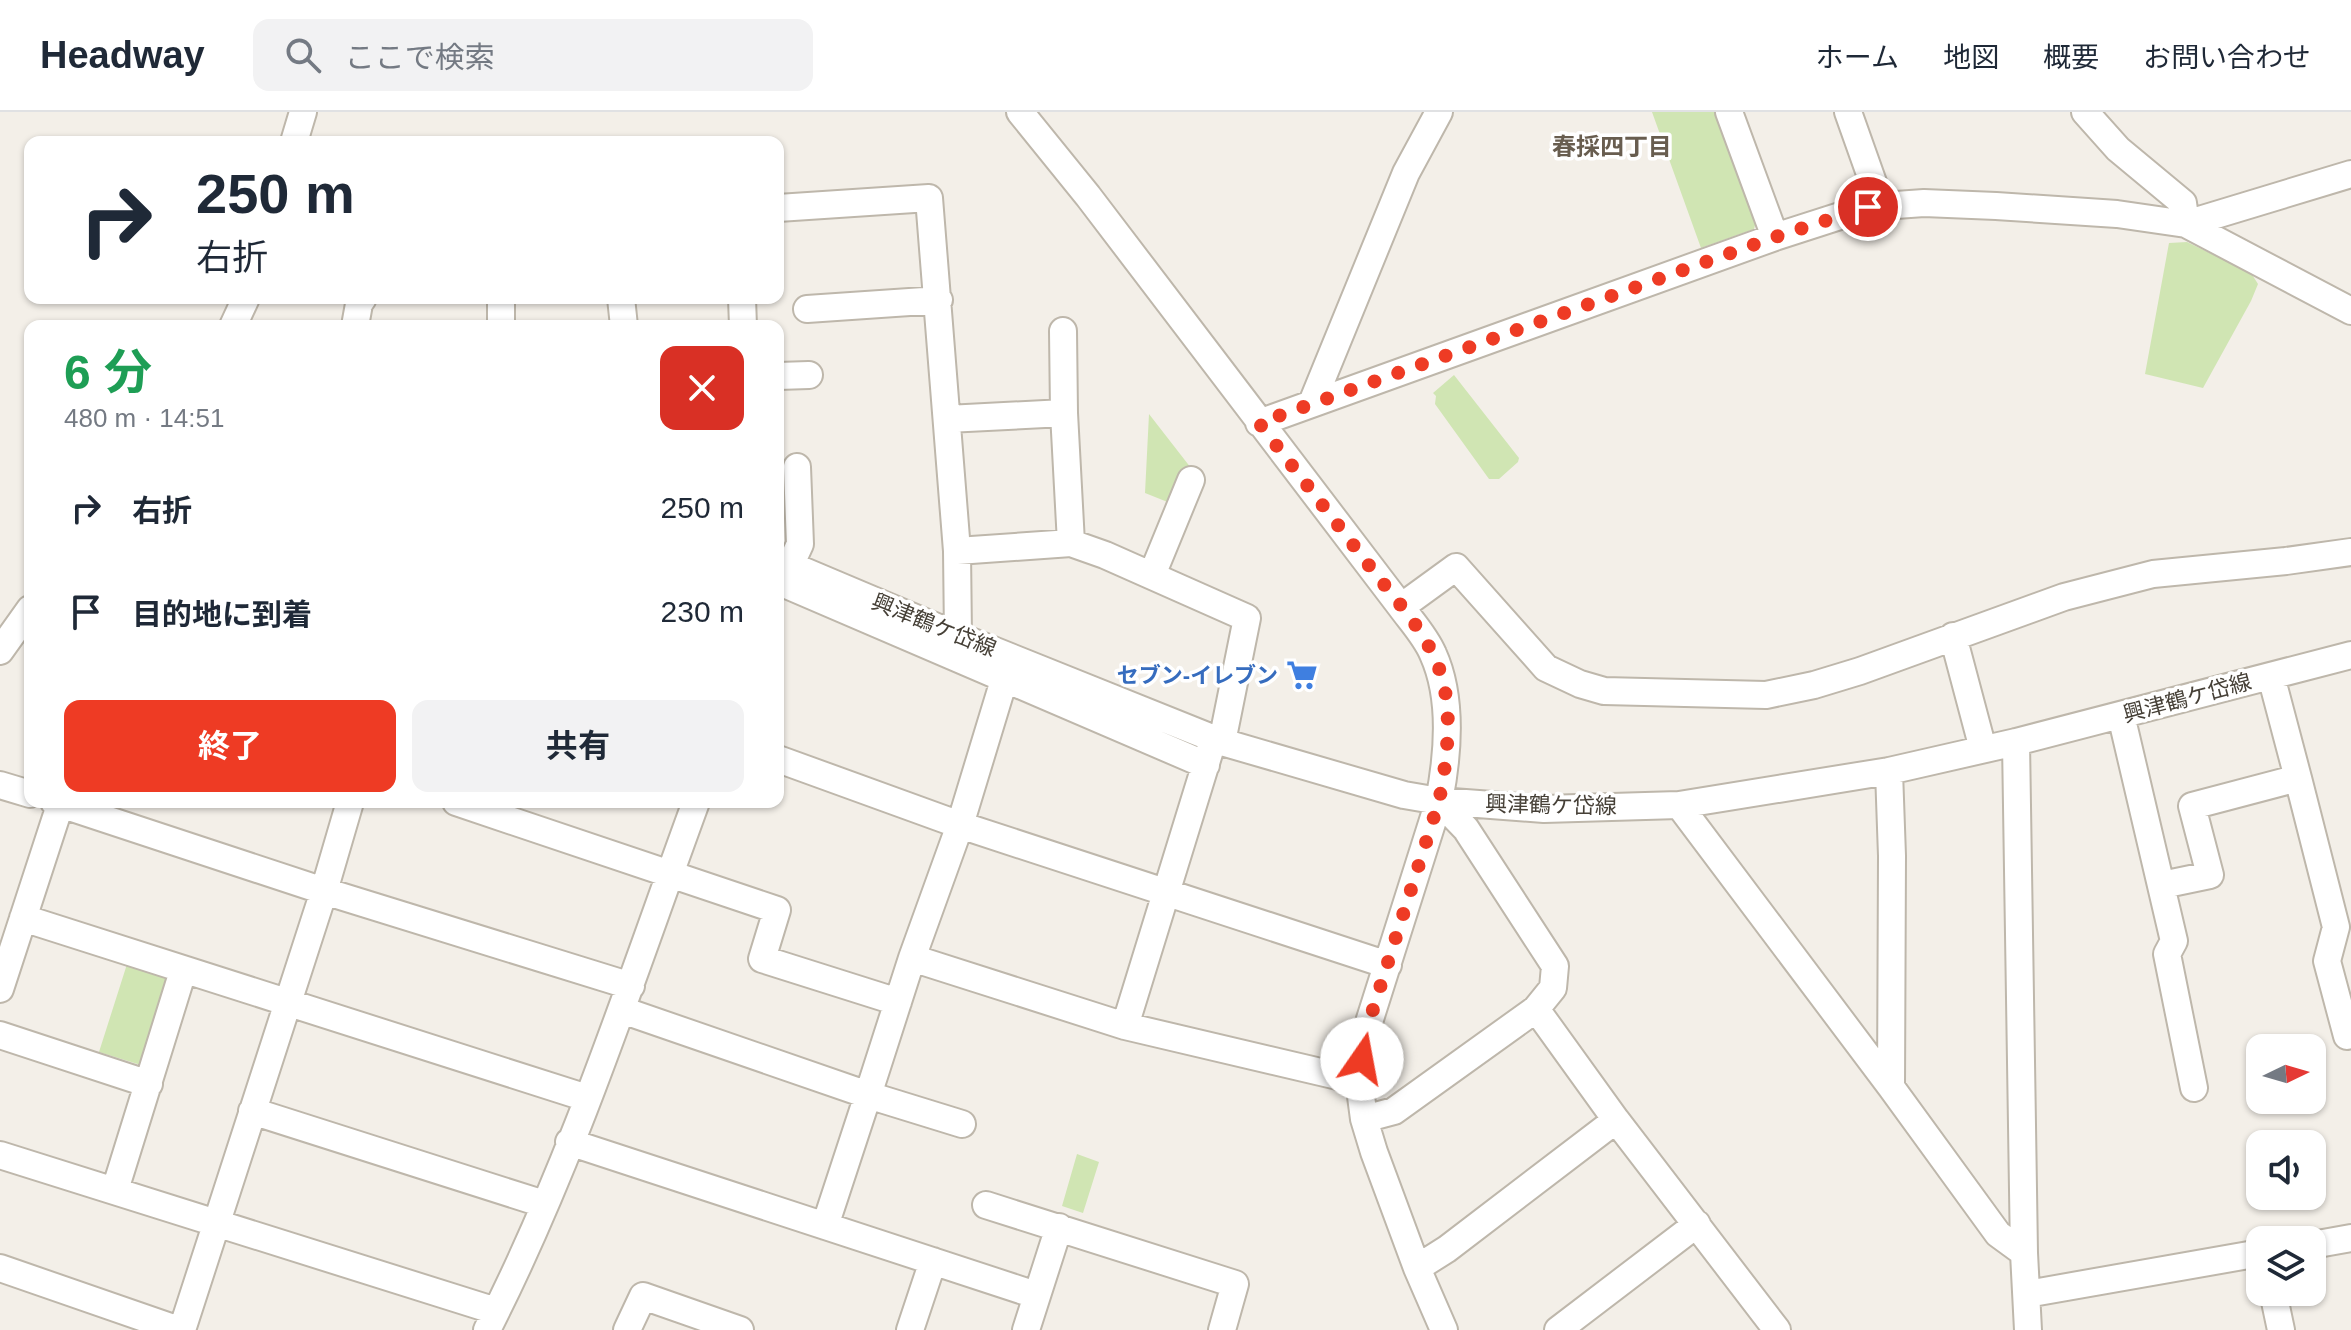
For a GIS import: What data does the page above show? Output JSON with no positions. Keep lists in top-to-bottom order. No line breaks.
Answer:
{"streets":{"street":["興津鶴ケ岱線"]},"districts":["春採四丁目"],"places":{"supermarket":["セブン-イレブン"]},"north":"right","page":{"header":"Headway","search":"ここで検索","nav":["ホーム","地図","概要","お問い合わせ"],"turn":["250 m","右折"],"heading":["6 分","480 m · 14:51"],"list":[{"name":"右折","value":"250 m"},{"name":"目的地に到着","value":"230 m"}],"buttons":["終了","共有"]}}
